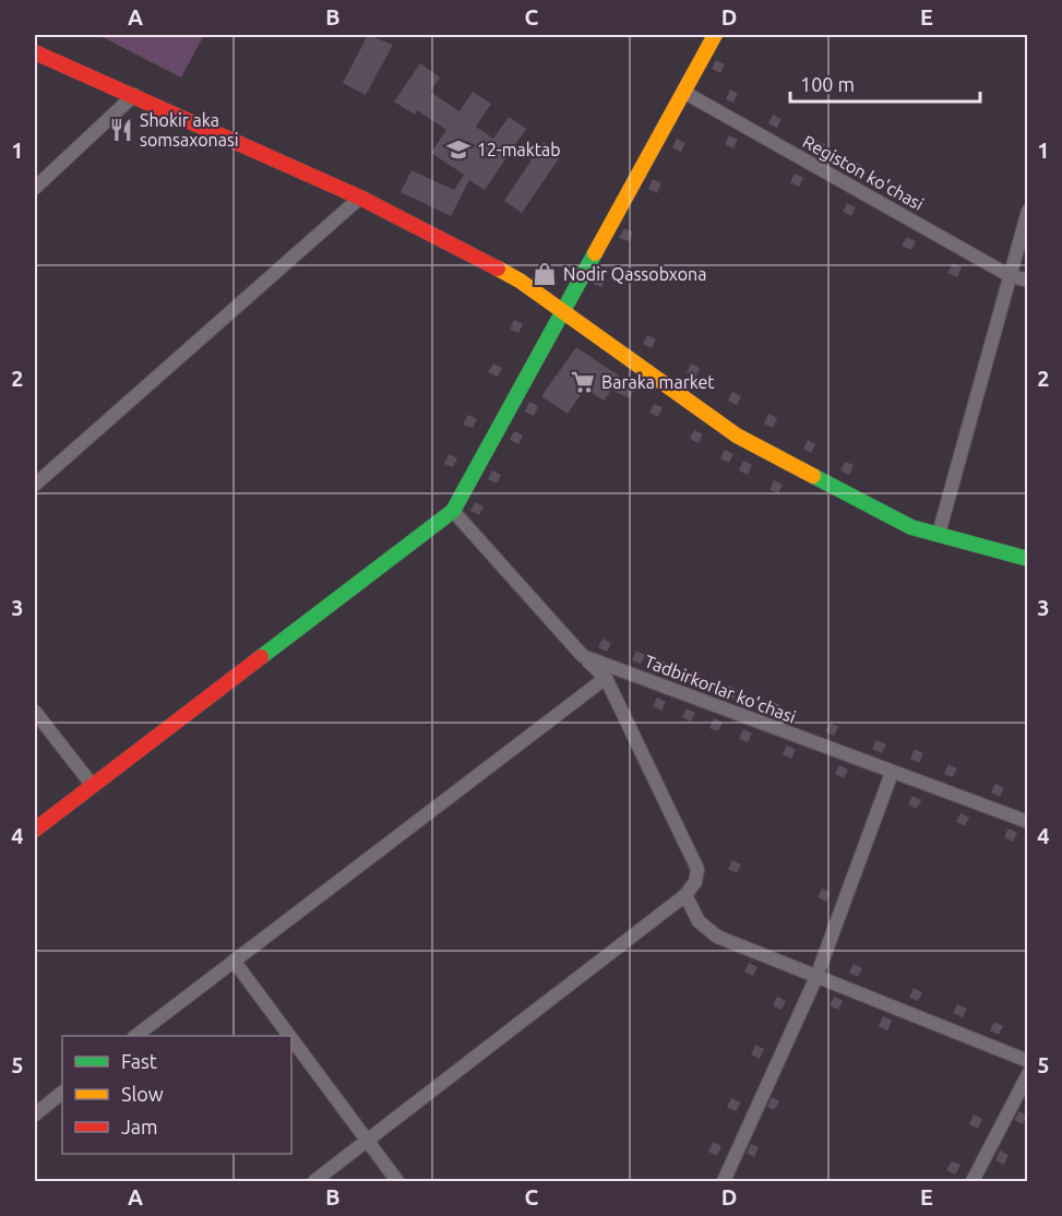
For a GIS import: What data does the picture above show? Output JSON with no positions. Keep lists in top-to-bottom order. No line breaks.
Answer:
{"streets":{"street":["Registon ko'chasi","Tadbirkorlar ko'chasi"]},"places":{"restaurant":["Shokir aka somsaxonasi"],"school or university":["12-maktab"],"shop":["Nodir Qassobxona"],"supermarket":["Baraka market"]},"legend":["Fast","Slow","Jam"],"scale_bar":"100 m","grid":{"columns":["A","B","C","D","E"],"rows":["1","2","3","4","5"]}}
